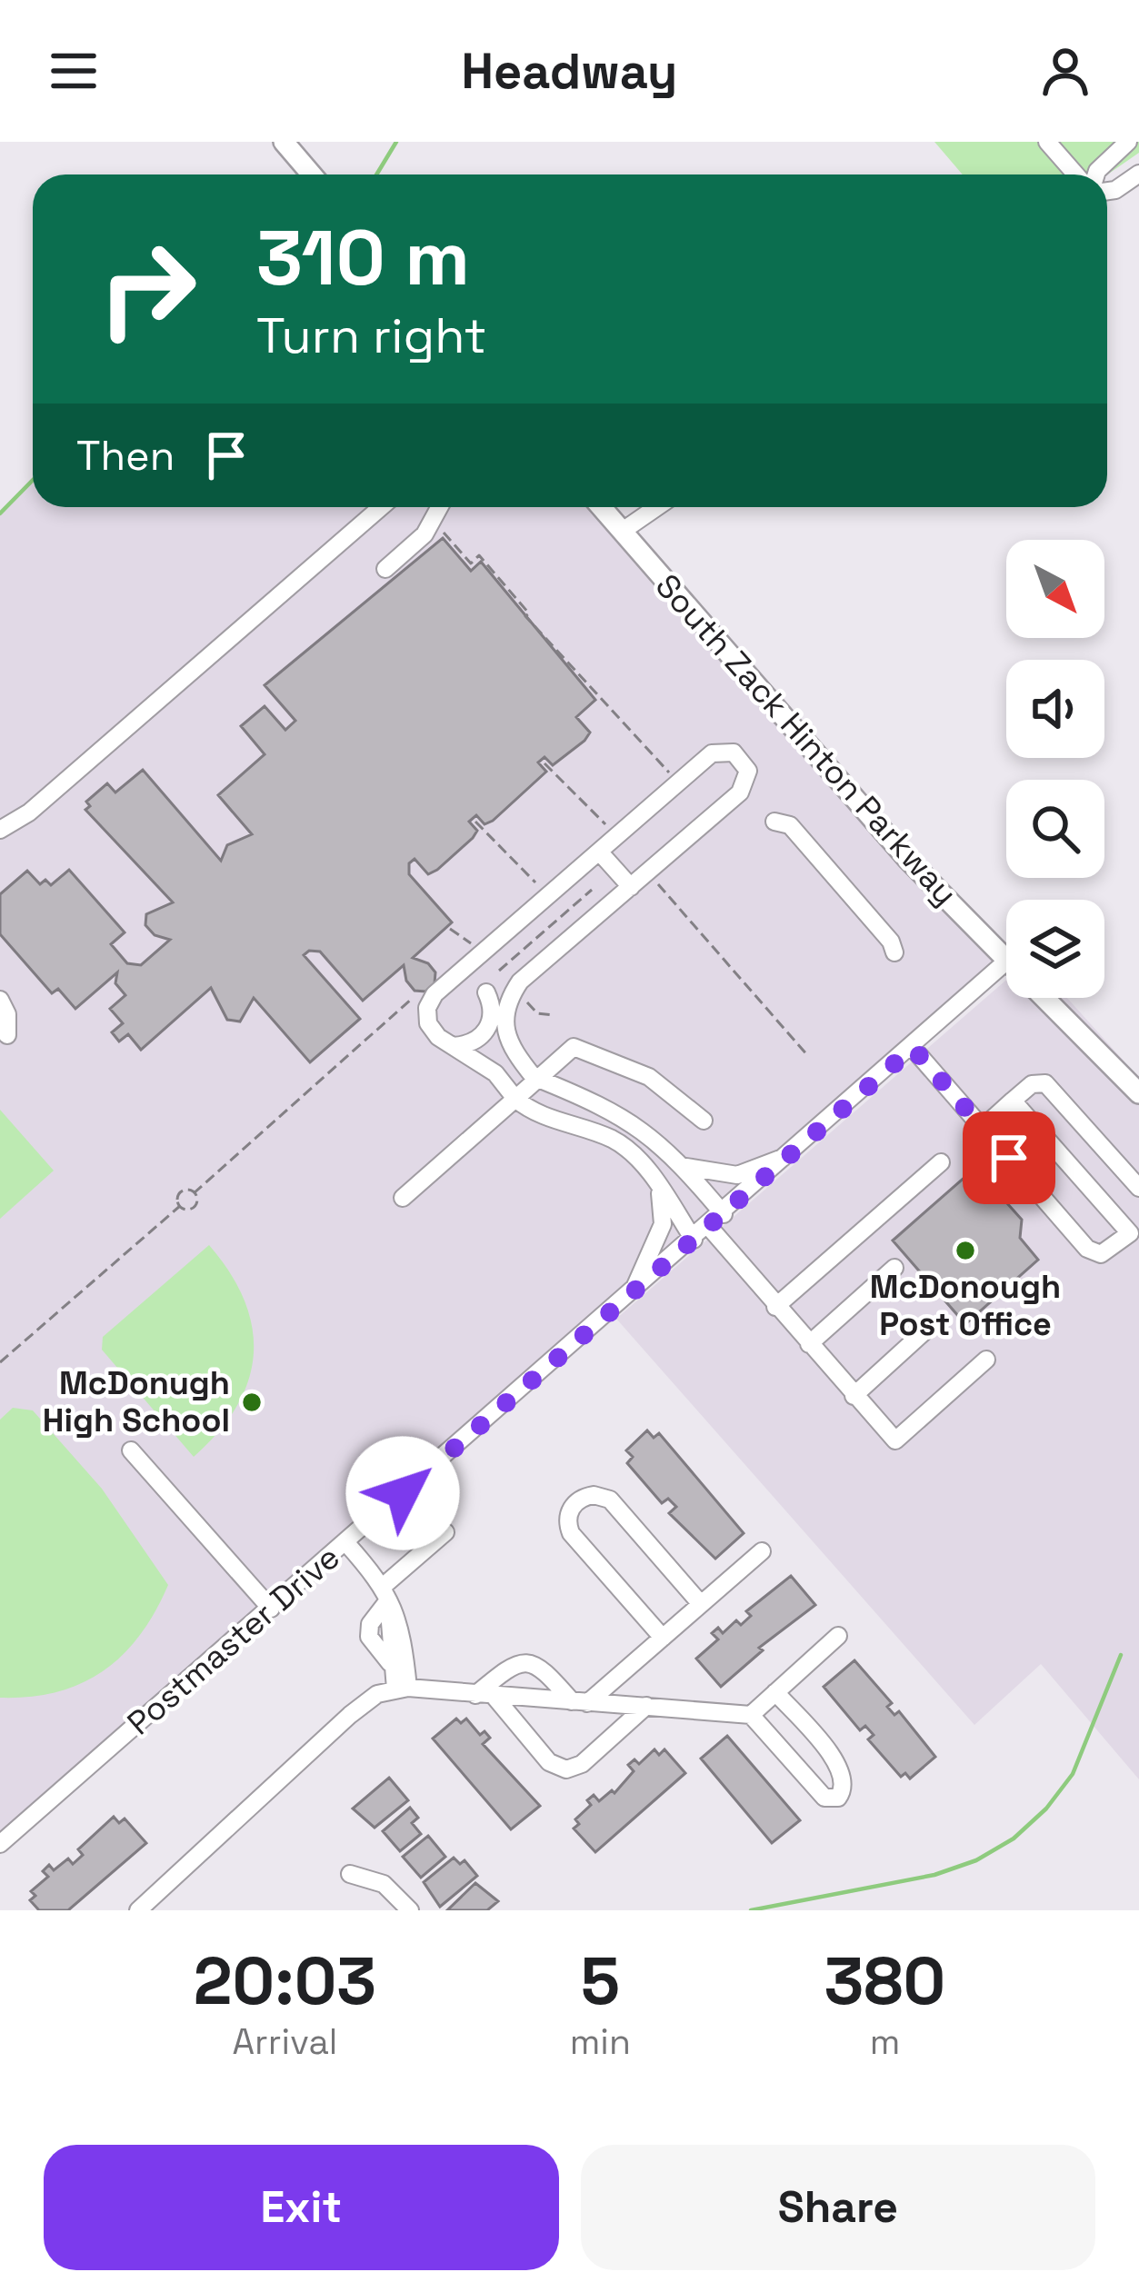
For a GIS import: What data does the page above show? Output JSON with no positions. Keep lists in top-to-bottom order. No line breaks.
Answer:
{"streets":{"main road":["South Zack Hinton Parkway"],"street":["Postmaster Drive"]},"places":["McDonough Post Office","McDonugh High School"],"north":"bottom right","page":{"header":"Headway","turn":["310 m","Turn right"],"then":"Then","eta":["20:03","Arrival","5","min","380","m"],"buttons":["Exit","Share"]}}
